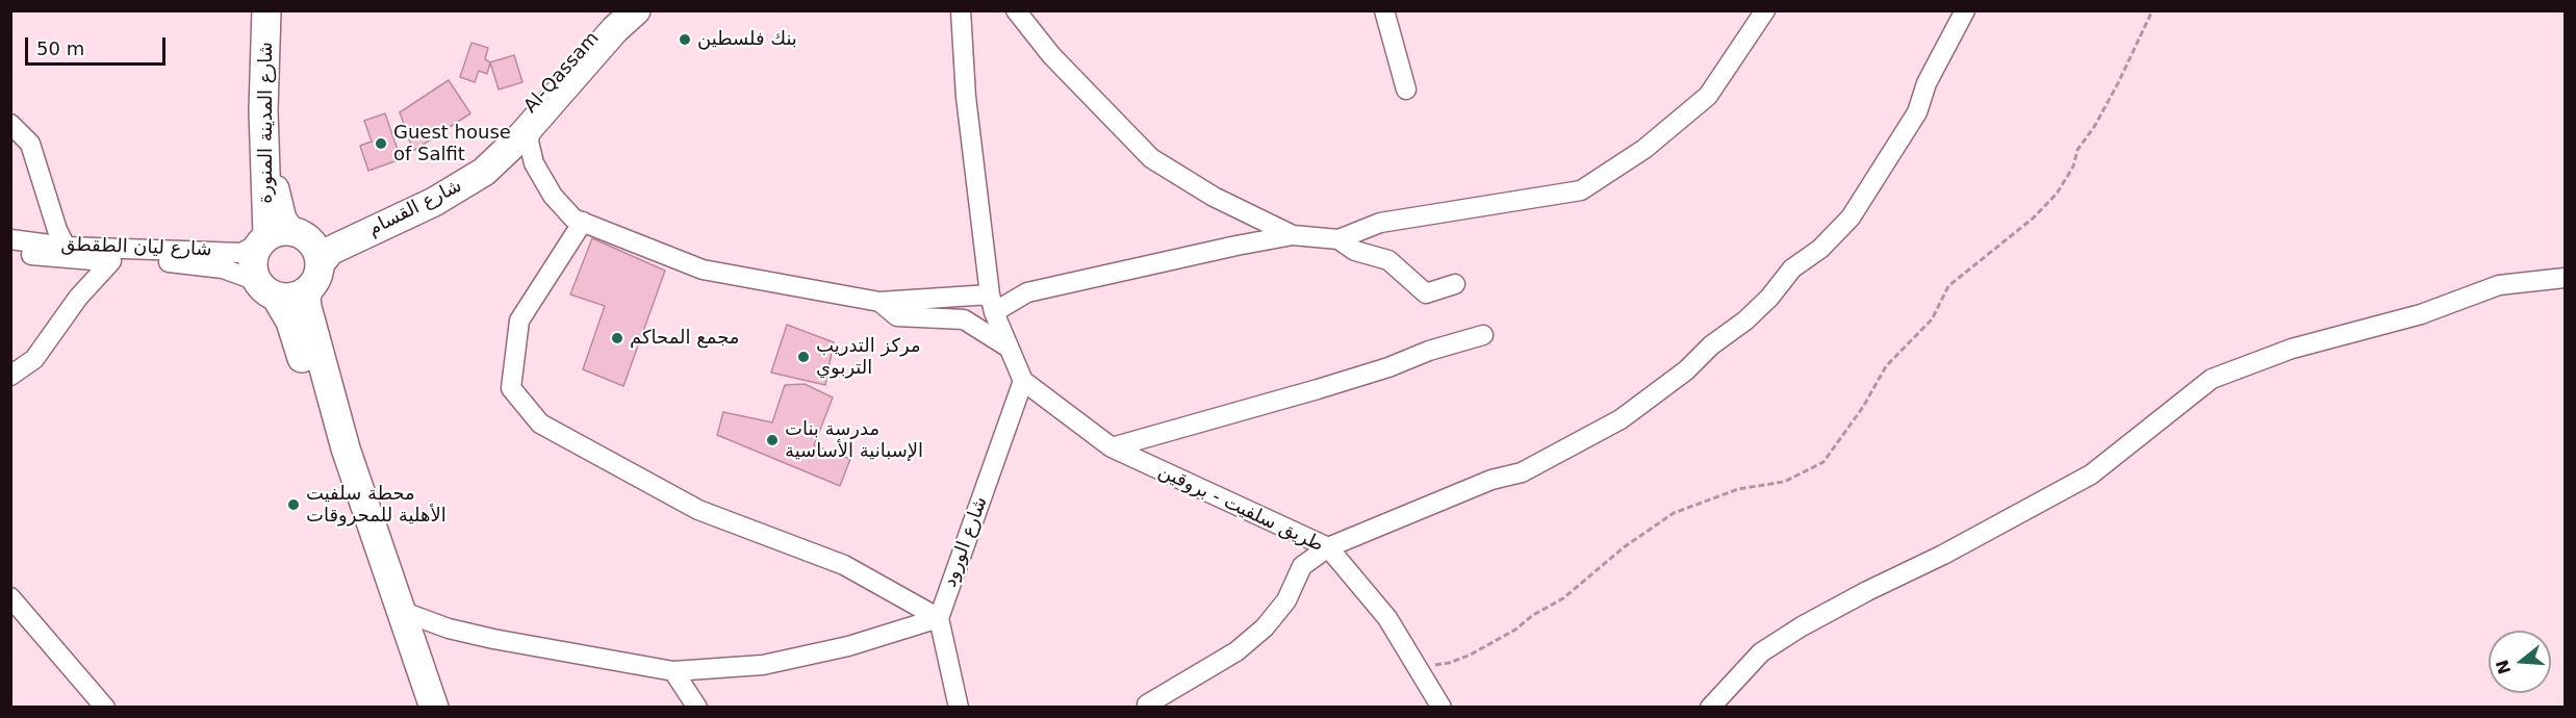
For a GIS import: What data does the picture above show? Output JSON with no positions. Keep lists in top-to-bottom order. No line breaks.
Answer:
{"streets":{"main road":["Al-Qassam","شارع المدينة المنورة","شارع القسام"],"street":["شارع ليان الطقطق","طريق سلفيت - بروقين","شارع الورود"]},"crossings":[["Al-Qassam","شارع المدينة المنورة"],["Al-Qassam","شارع القسام"],["Al-Qassam","شارع ليان الطقطق"],["شارع المدينة المنورة","شارع القسام"],["شارع المدينة المنورة","شارع ليان الطقطق"],["شارع القسام","شارع ليان الطقطق"],["طريق سلفيت - بروقين","شارع الورود"]],"places":["بنك فلسطين","Guest house of Salfit","مجمع المحاكم","مركز التدريب التربوي","مدرسة بنات الإسبانية الأساسية","محطة سلفيت الأهلية للمحروقات"],"scale_bar":"50 m","north":"left"}
